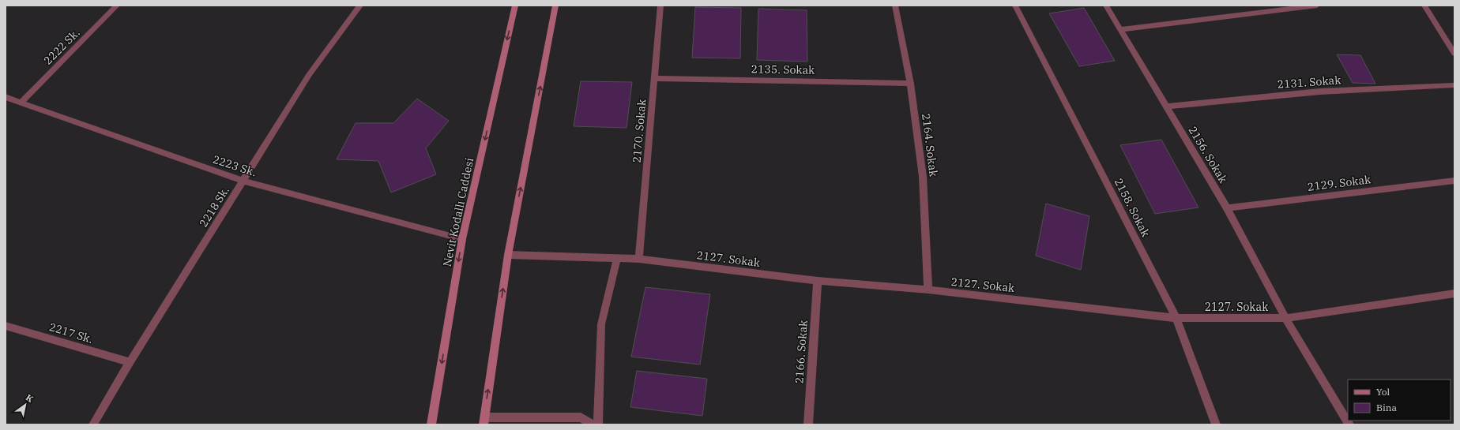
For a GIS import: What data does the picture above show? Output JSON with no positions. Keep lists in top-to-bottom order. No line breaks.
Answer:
{"streets":{"main road":["Nevit Kodallı Caddesi"],"street":["2222 Sk.","2135. Sokak","2131. Sokak","2170. Sokak","2164. Sokak","2156. Sokak","2223 Sk.","2129. Sokak","2218 Sk.","2158. Sokak","2127. Sokak","2217 Sk.","2166. Sokak"]},"crossings":[["2222 Sk.","2223 Sk."],["2135. Sokak","2170. Sokak"],["2135. Sokak","2164. Sokak"],["2131. Sokak","2156. Sokak"],["2170. Sokak","2127. Sokak"],["2164. Sokak","2127. Sokak"],["2156. Sokak","2129. Sokak"],["2156. Sokak","2127. Sokak"],["2223 Sk.","2218 Sk."],["2223 Sk.","Nevit Kodallı Caddesi"],["2218 Sk.","2217 Sk."],["2158. Sokak","2127. Sokak"],["2127. Sokak","2166. Sokak"]],"legend":["Yol","Bina"],"north":"top right"}
